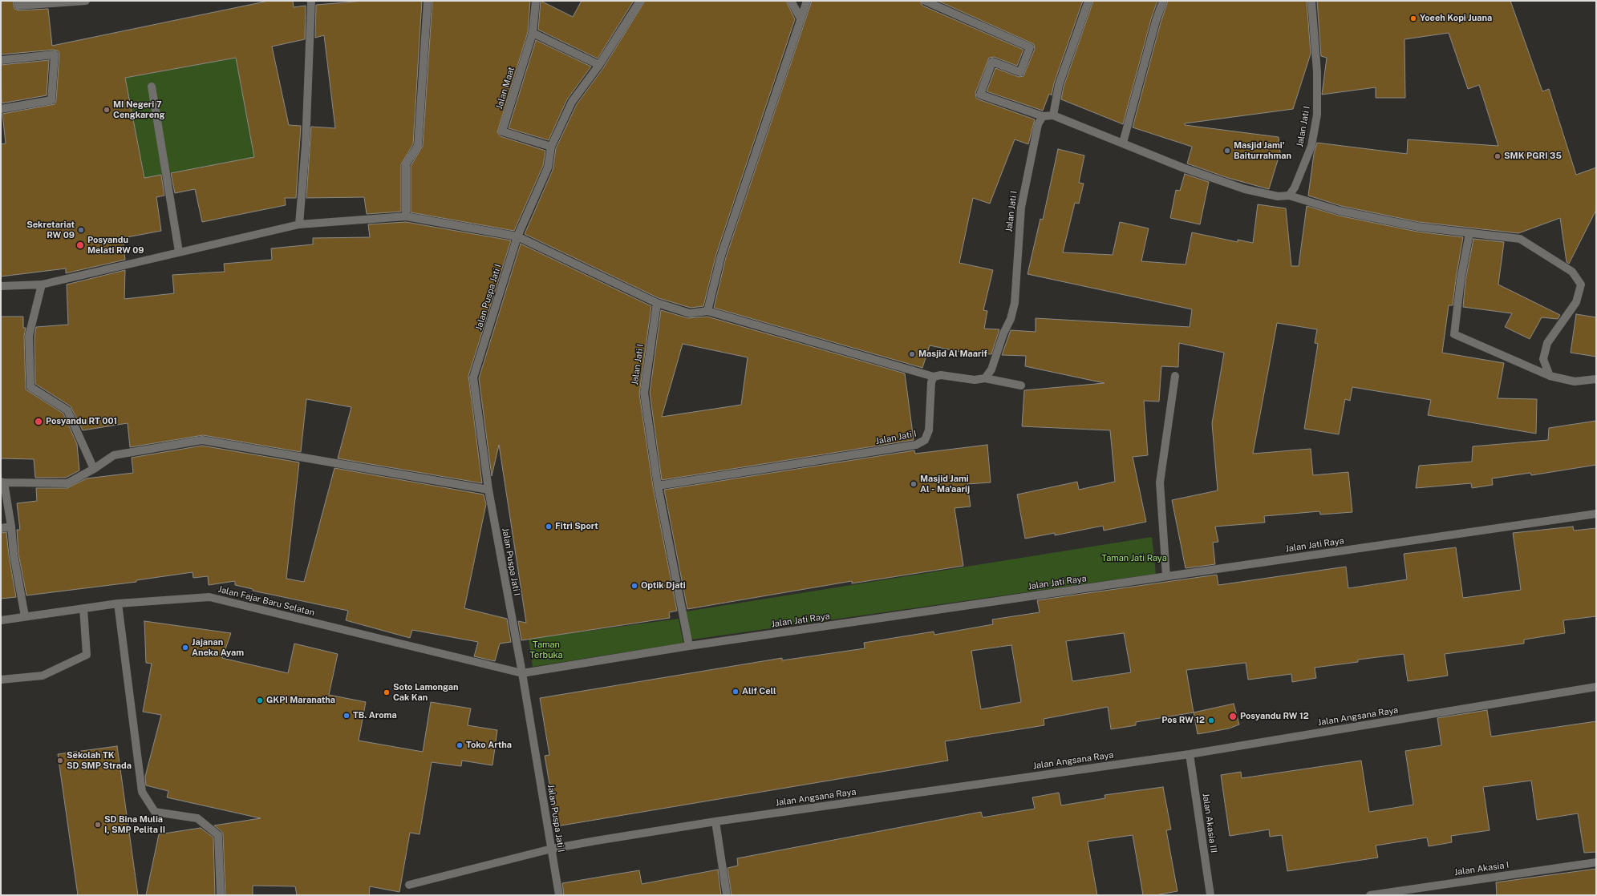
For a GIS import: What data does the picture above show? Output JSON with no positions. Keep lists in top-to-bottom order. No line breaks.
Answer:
{"streets":{"street":["Jalan Maat","Jalan Jati I","Jalan Puspa Jati I","Jalan Jati Raya","Jalan Fajar Baru Selatan","Jalan Angsana Raya","Jalan Akasia III","Jalan Akasia I"]},"crossings":[["Jalan Jati I","Jalan Jati Raya"],["Jalan Puspa Jati I","Jalan Jati Raya"],["Jalan Puspa Jati I","Jalan Fajar Baru Selatan"],["Jalan Puspa Jati I","Jalan Angsana Raya"],["Jalan Jati Raya","Jalan Fajar Baru Selatan"],["Jalan Angsana Raya","Jalan Akasia III"]],"parks":["Taman Jati Raya","Taman Terbuka"],"places":["Yoeeh Kopi Juana","MI Negeri 7 Cengkareng","Masjid Jami' Baiturrahman","SMK PGRI 35","Sekretariat RW 09","Posyandu Melati RW 09","Masjid Al Maarif","Posyandu RT 001","Masjid Jami Al - Ma'aarij","Fitri Sport","Optik Djati","Jajanan Aneka Ayam","Alif Cell","Soto Lamongan Cak Kan","GKPI Maranatha","TB. Aroma","Posyandu RW 12","Pos RW 12","Toko Artha","Sekolah TK SD SMP Strada","SD Bina Mulia I, SMP Pelita II"]}
